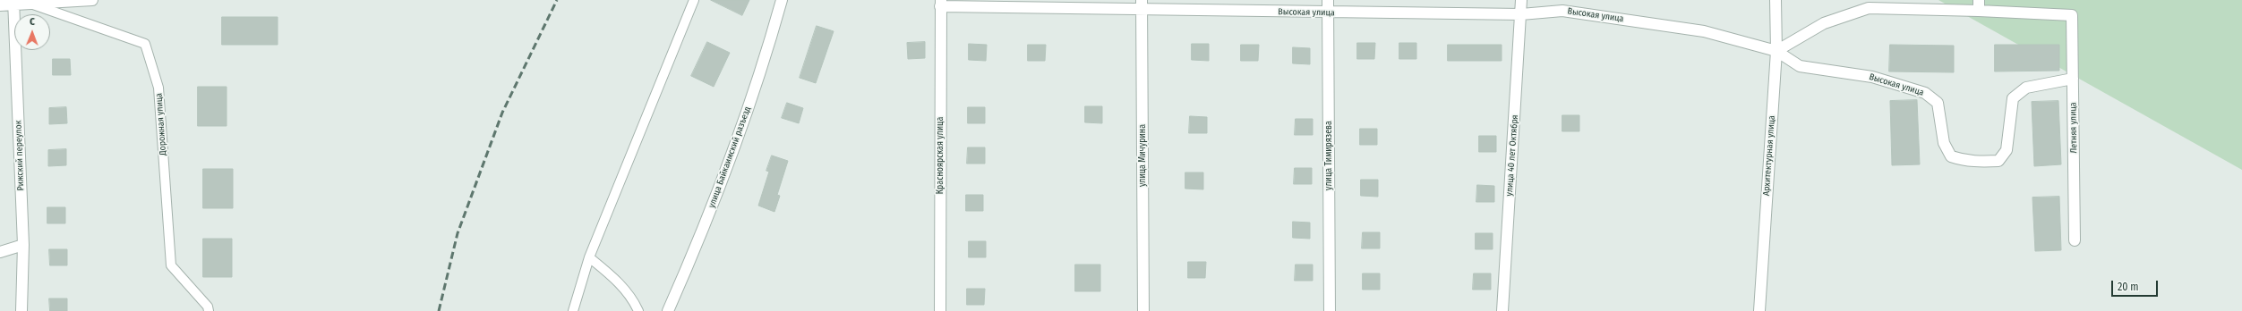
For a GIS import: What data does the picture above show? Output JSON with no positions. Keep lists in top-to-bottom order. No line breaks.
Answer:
{"streets":{"street":["Высокая улица","Летняя улица","Рижский переулок","Красноярская улица","улица Мичурина","улица Тимирязева","улица 40 лет Октября","Архитектурная улица","улица Байкаимский разъезд"],"lane":["Дорожная улица"]},"crossings":[["Высокая улица","Летняя улица"],["Высокая улица","Красноярская улица"],["Высокая улица","улица Мичурина"],["Высокая улица","улица Тимирязева"],["Высокая улица","улица 40 лет Октября"],["Высокая улица","Архитектурная улица"]],"scale_bar":"20 m","north":"top"}
